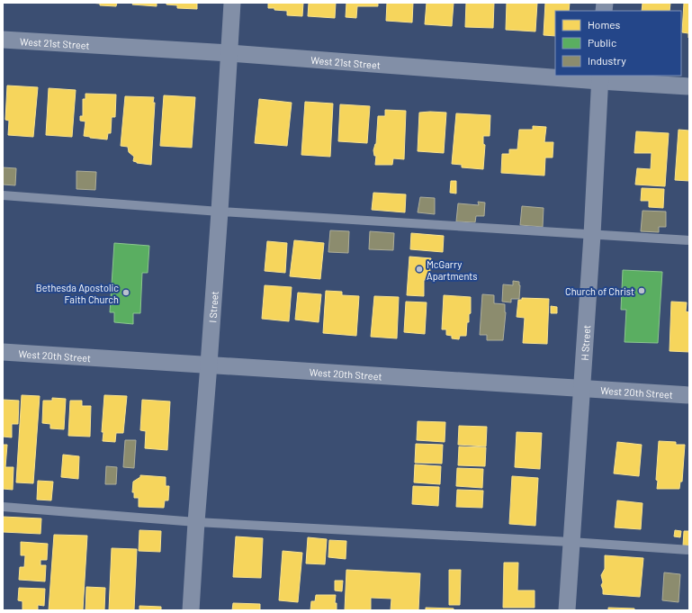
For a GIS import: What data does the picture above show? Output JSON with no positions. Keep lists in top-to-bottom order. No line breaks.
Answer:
{"streets":{"street":["West 21st Street","I Street","H Street","West 20th Street"]},"crossings":[["West 21st Street","I Street"],["West 21st Street","H Street"],["I Street","West 20th Street"],["H Street","West 20th Street"]],"places":["McGarry Apartments","Church of Christ","Bethesda Apostolic Faith Church"],"legend":["Homes","Public","Industry"]}
